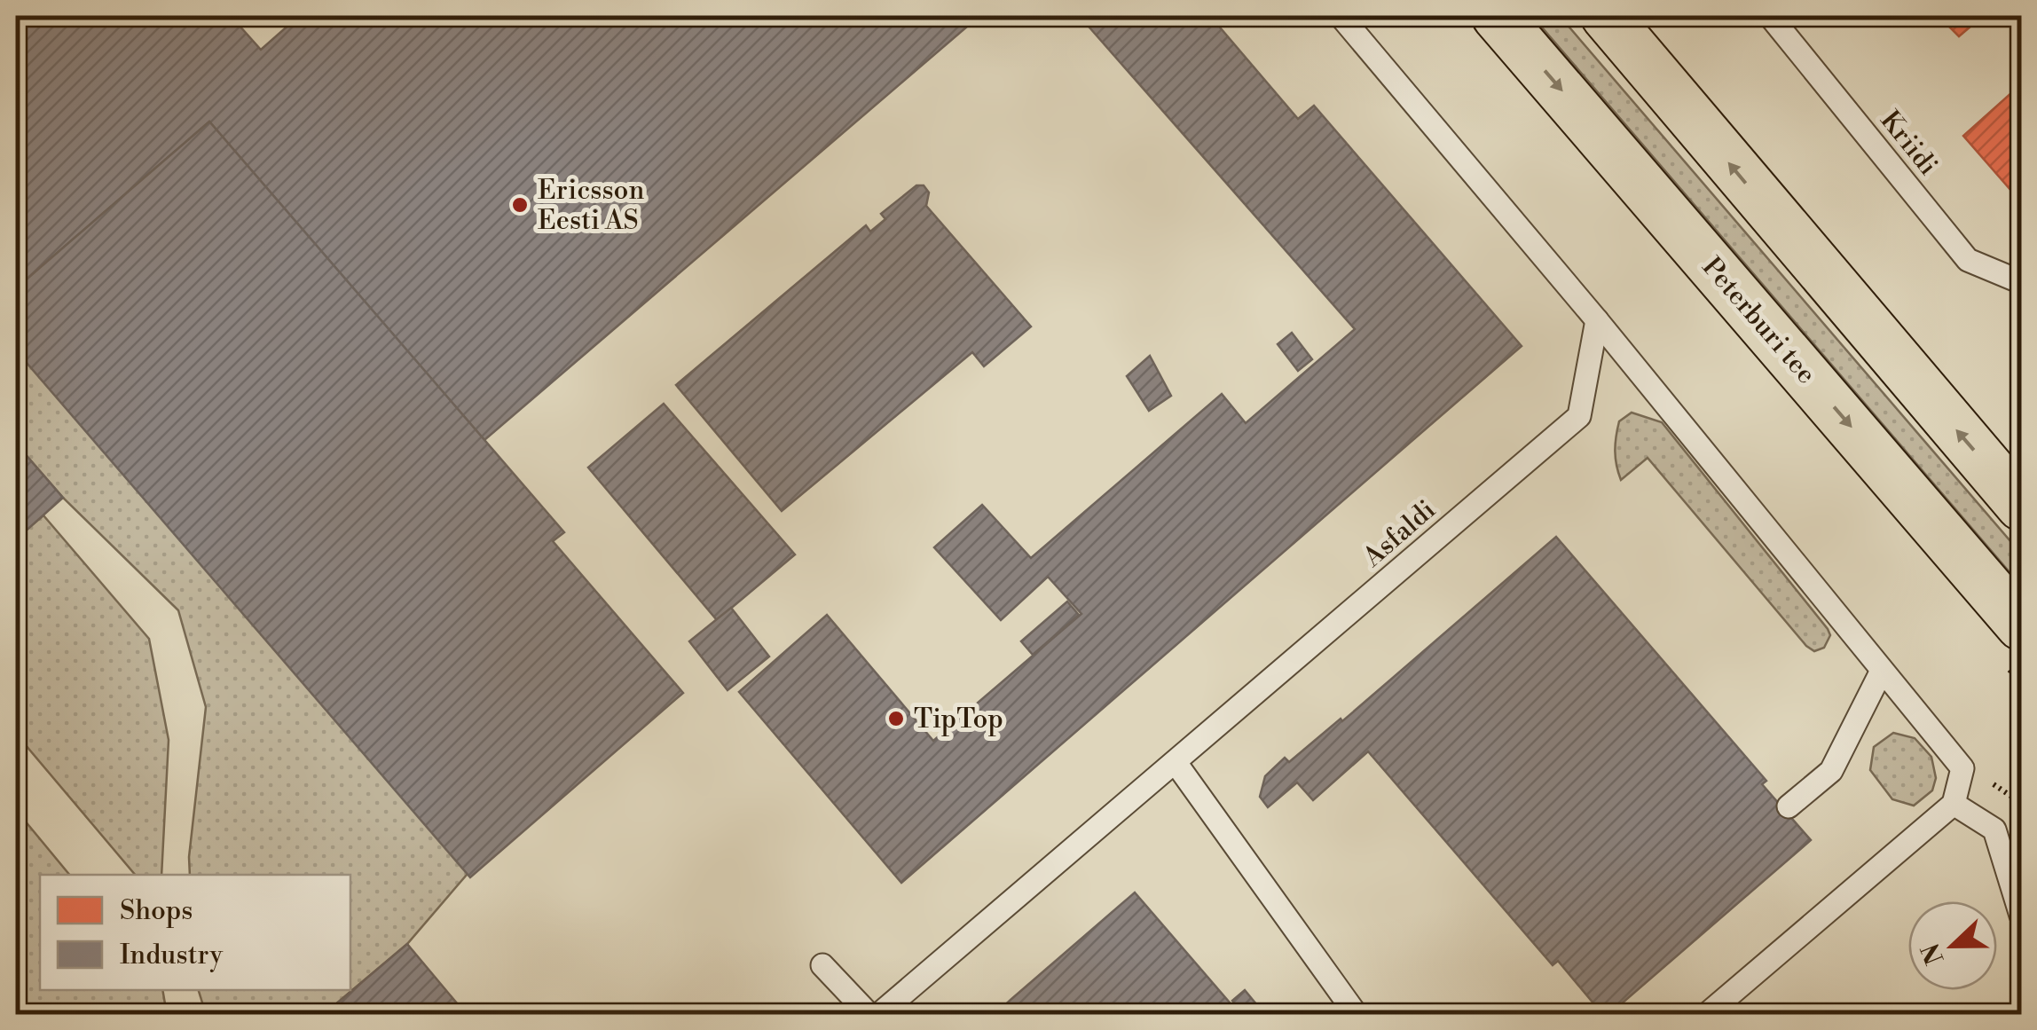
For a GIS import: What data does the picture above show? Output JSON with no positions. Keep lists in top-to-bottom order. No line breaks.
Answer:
{"streets":{"highway":["Peterburi tee"],"lane":["Kriidi","Asfaldi"]},"places":["Ericsson Eesti AS","TipTop"],"legend":["Shops","Industry"],"north":"left"}
